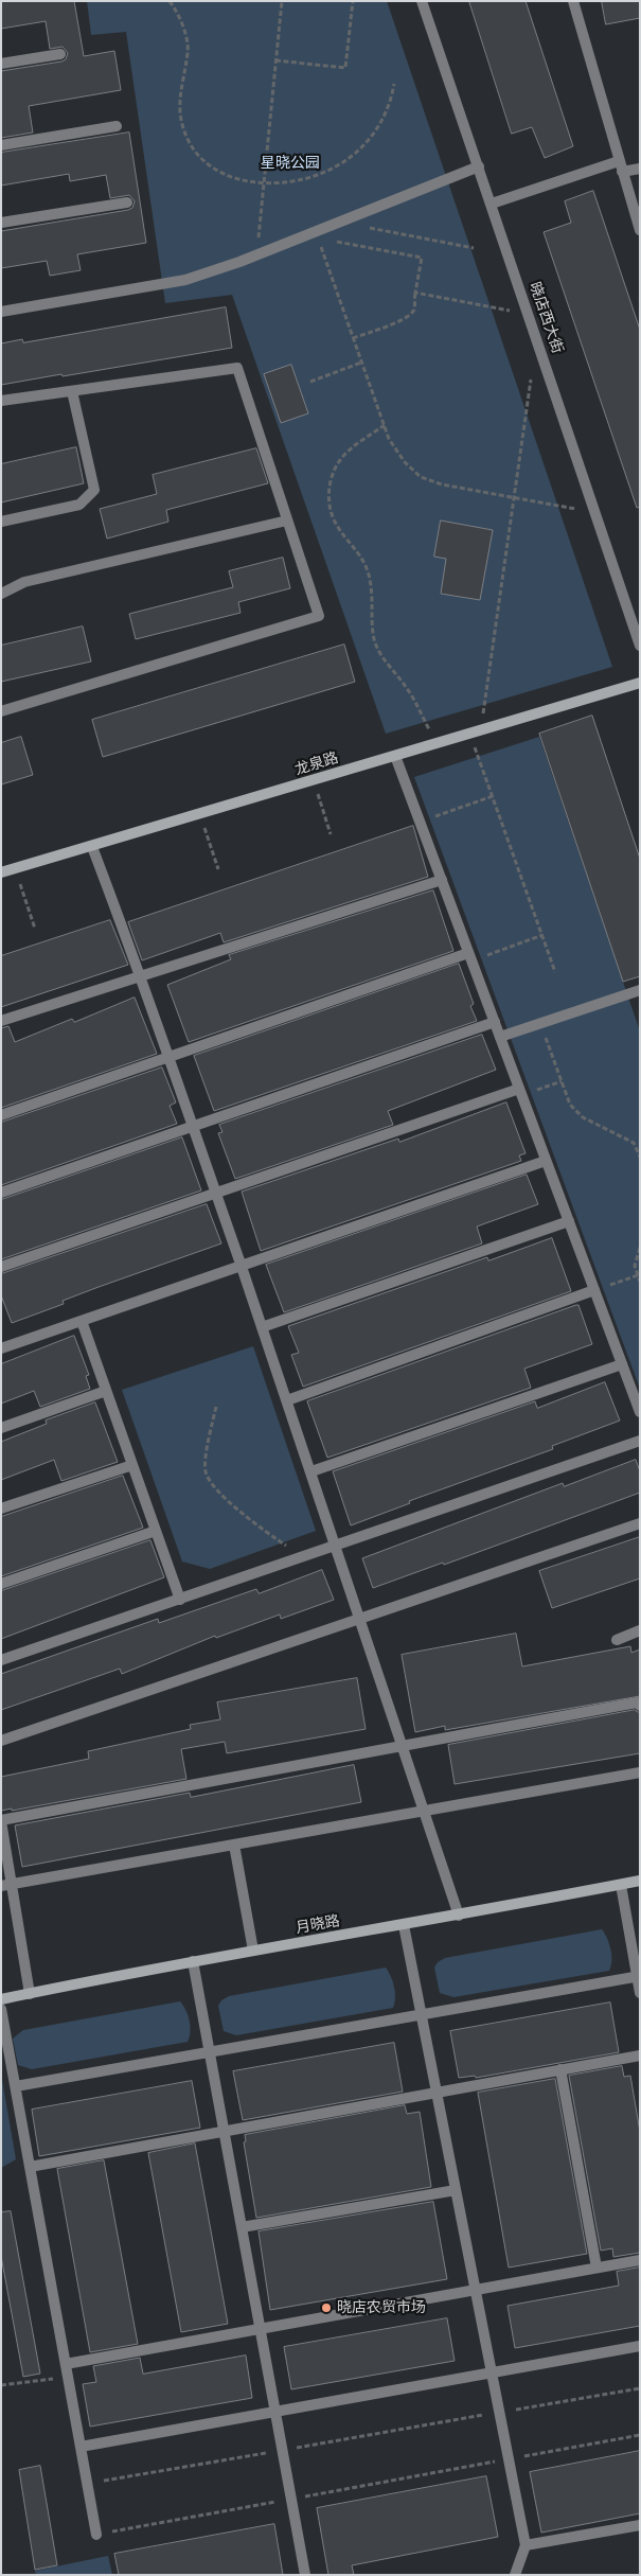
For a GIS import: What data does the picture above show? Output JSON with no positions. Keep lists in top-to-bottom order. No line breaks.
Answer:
{"streets":{"street":["晓店西大街","龙泉路","月晓路"]},"parks":["星晓公园"],"places":["晓店农贸市场"]}
